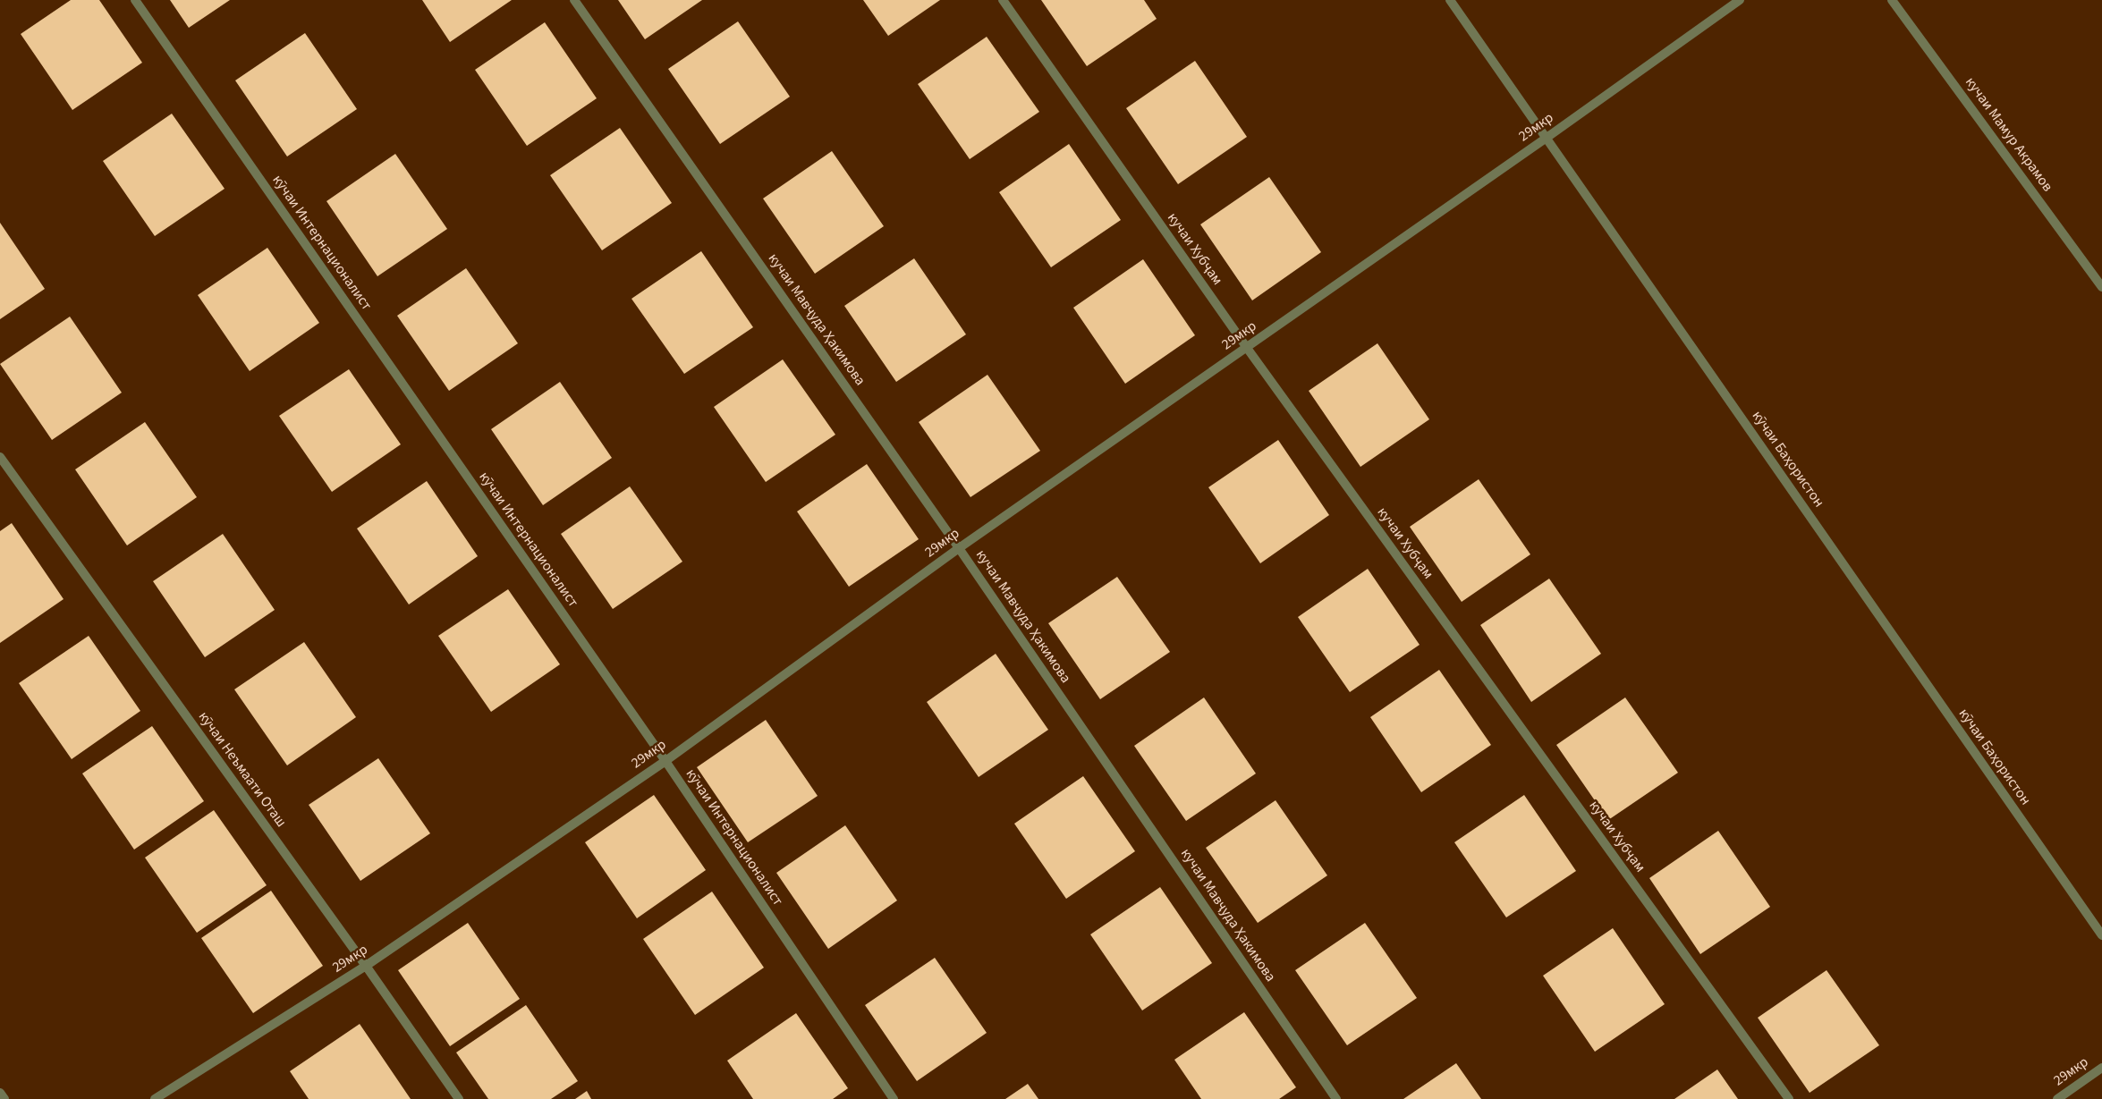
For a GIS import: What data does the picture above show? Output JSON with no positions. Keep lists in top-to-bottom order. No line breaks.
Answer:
{"streets":{"street":["29мкр","кучаи Мамур Акрамов","кӯчаи Интернационалист","кучаи Хубҷам","кучаи Мавҷуда Ҳакимова","кӯчаи Баҳористон","кӯчаи Неъмаати Оташ"]},"crossings":[["29мкр","кӯчаи Интернационалист"],["29мкр","кучаи Хубҷам"],["29мкр","кучаи Мавҷуда Ҳакимова"],["29мкр","кӯчаи Баҳористон"],["29мкр","кӯчаи Неъмаати Оташ"]]}
